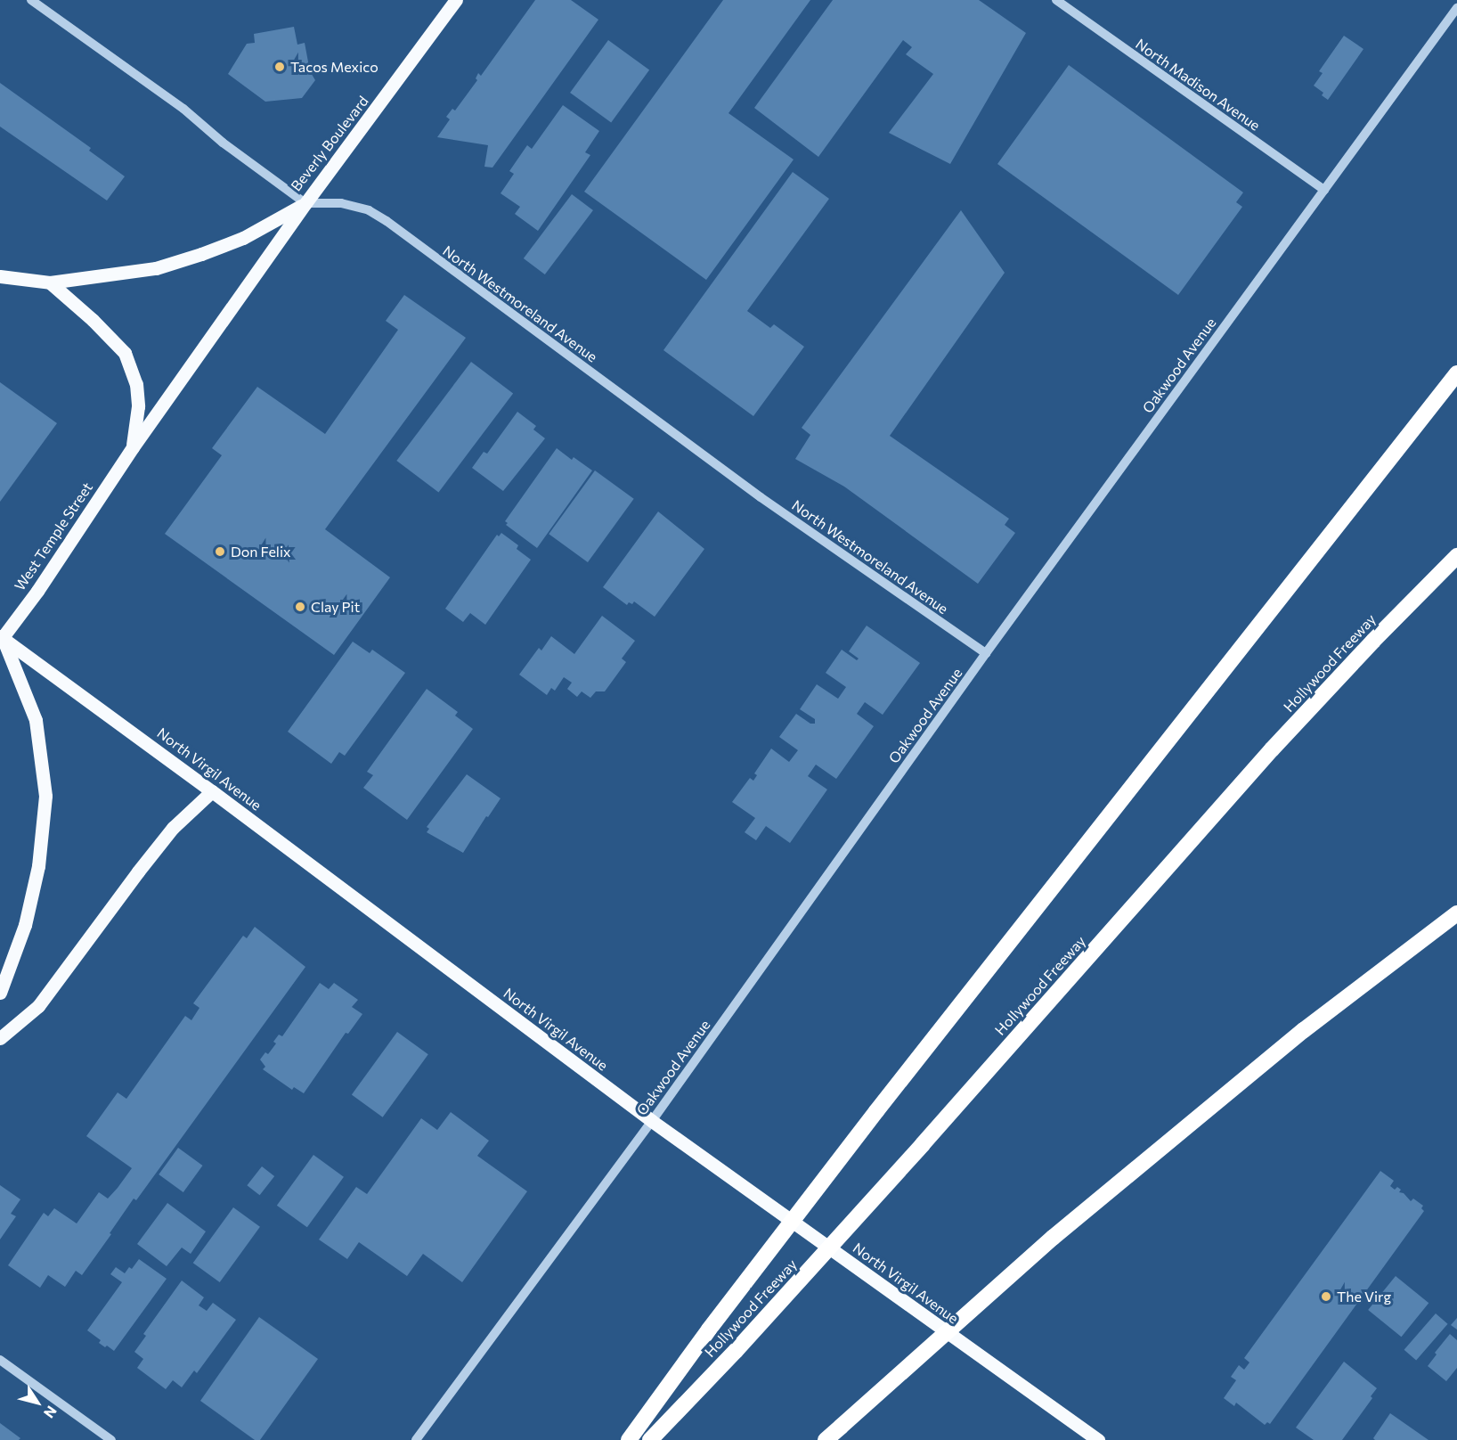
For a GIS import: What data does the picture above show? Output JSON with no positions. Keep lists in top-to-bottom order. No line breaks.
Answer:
{"streets":{"highway":["Hollywood Freeway"],"main road":["Beverly Boulevard","West Temple Street","North Virgil Avenue"],"street":["North Madison Avenue","North Westmoreland Avenue","Oakwood Avenue"]},"crossings":[["North Madison Avenue","Oakwood Avenue"],["Beverly Boulevard","North Westmoreland Avenue"],["Beverly Boulevard","West Temple Street"],["North Westmoreland Avenue","Oakwood Avenue"],["North Westmoreland Avenue","West Temple Street"],["Oakwood Avenue","North Virgil Avenue"],["West Temple Street","North Virgil Avenue"]],"places":["Tacos Mexico","Don Felix","Clay Pit","The Virg"],"north":"bottom right"}
